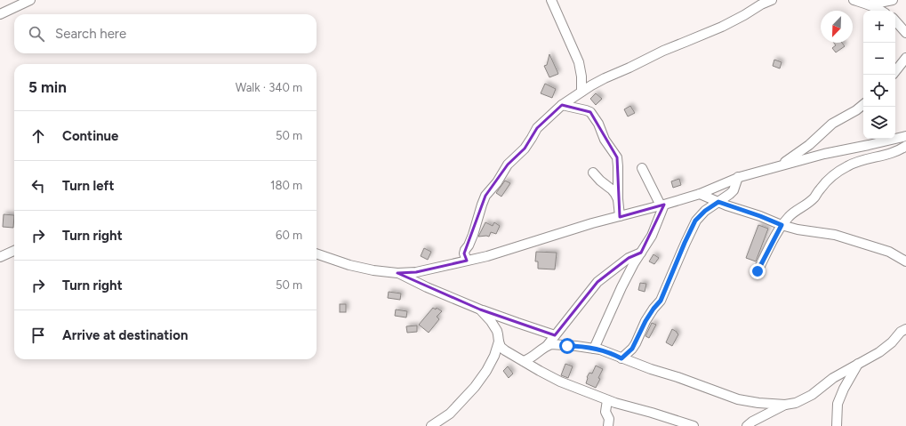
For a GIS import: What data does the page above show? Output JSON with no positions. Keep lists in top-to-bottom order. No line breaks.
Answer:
{"north":"bottom left","page":{"map_buttons":["+","−"],"search":"Search here","heading":["5 min","Walk · 340 m"],"list":[["Continue","50 m"],["Turn left","180 m"],["Turn right","60 m"],["Turn right","50 m"],"Arrive at destination"]}}
